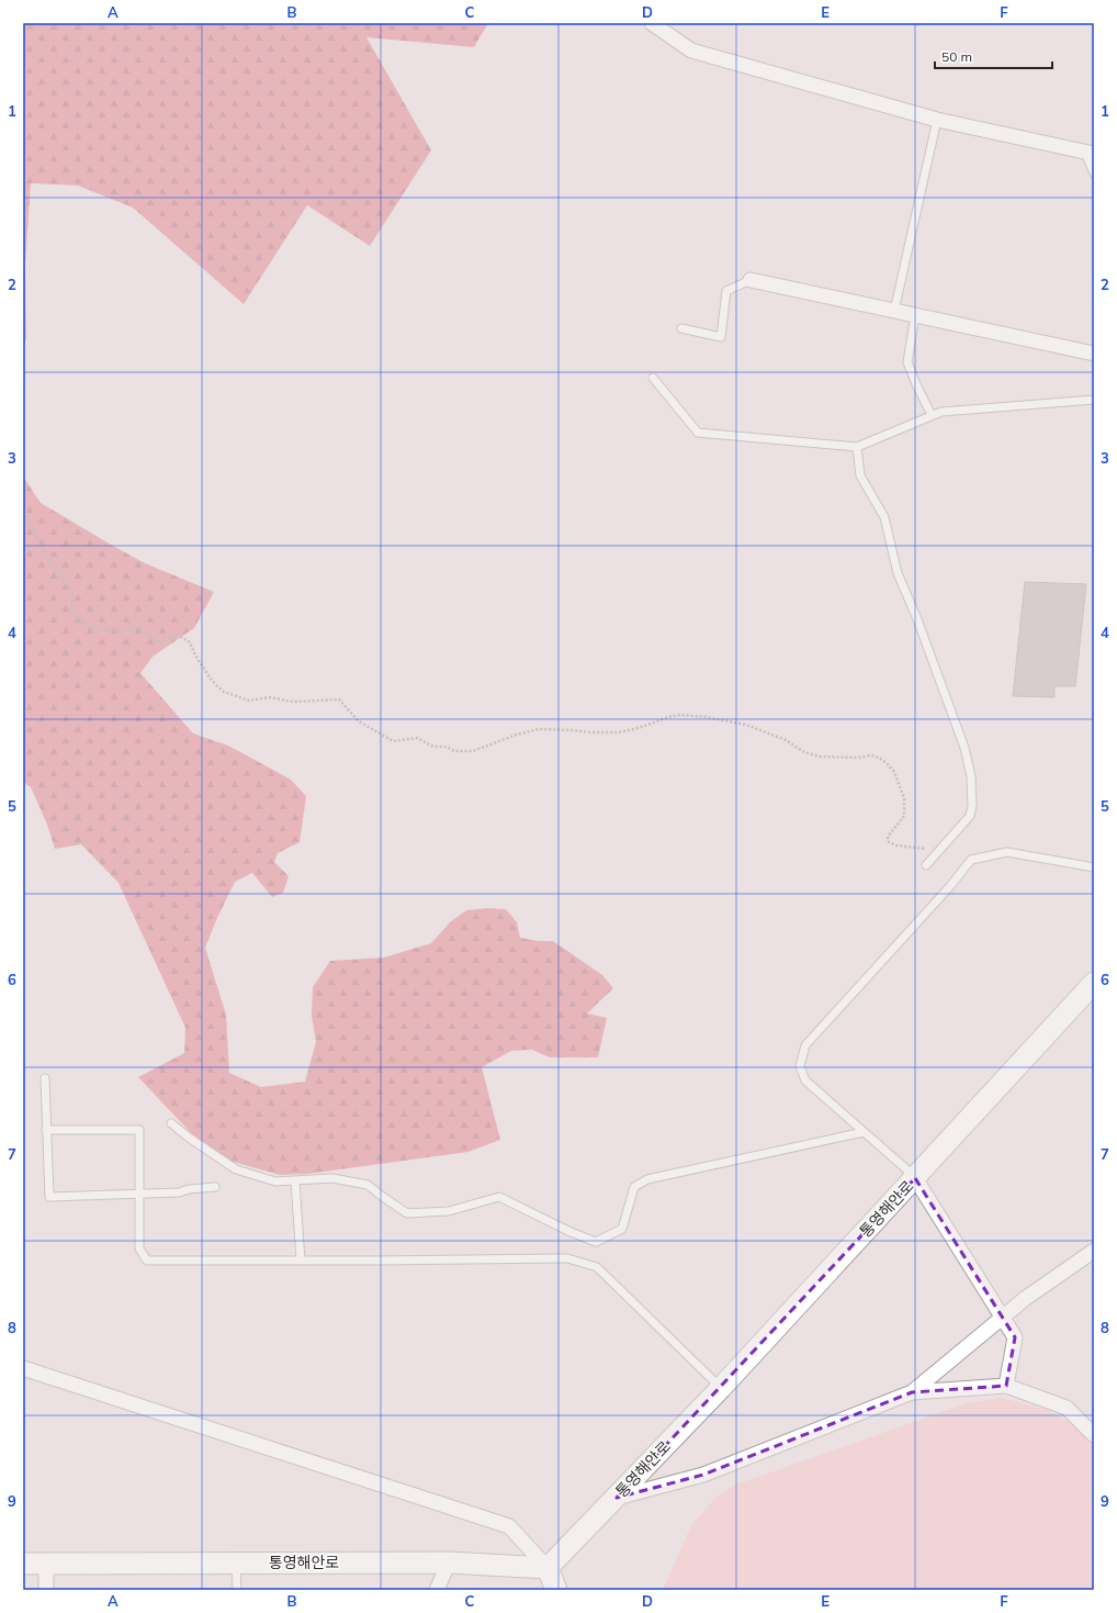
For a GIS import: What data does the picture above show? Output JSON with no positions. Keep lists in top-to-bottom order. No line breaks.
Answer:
{"streets":{"street":["통영해안로"]},"scale_bar":"50 m","grid":{"columns":["A","B","C","D","E","F"],"rows":["1","2","3","4","5","6","7","8","9"]}}
